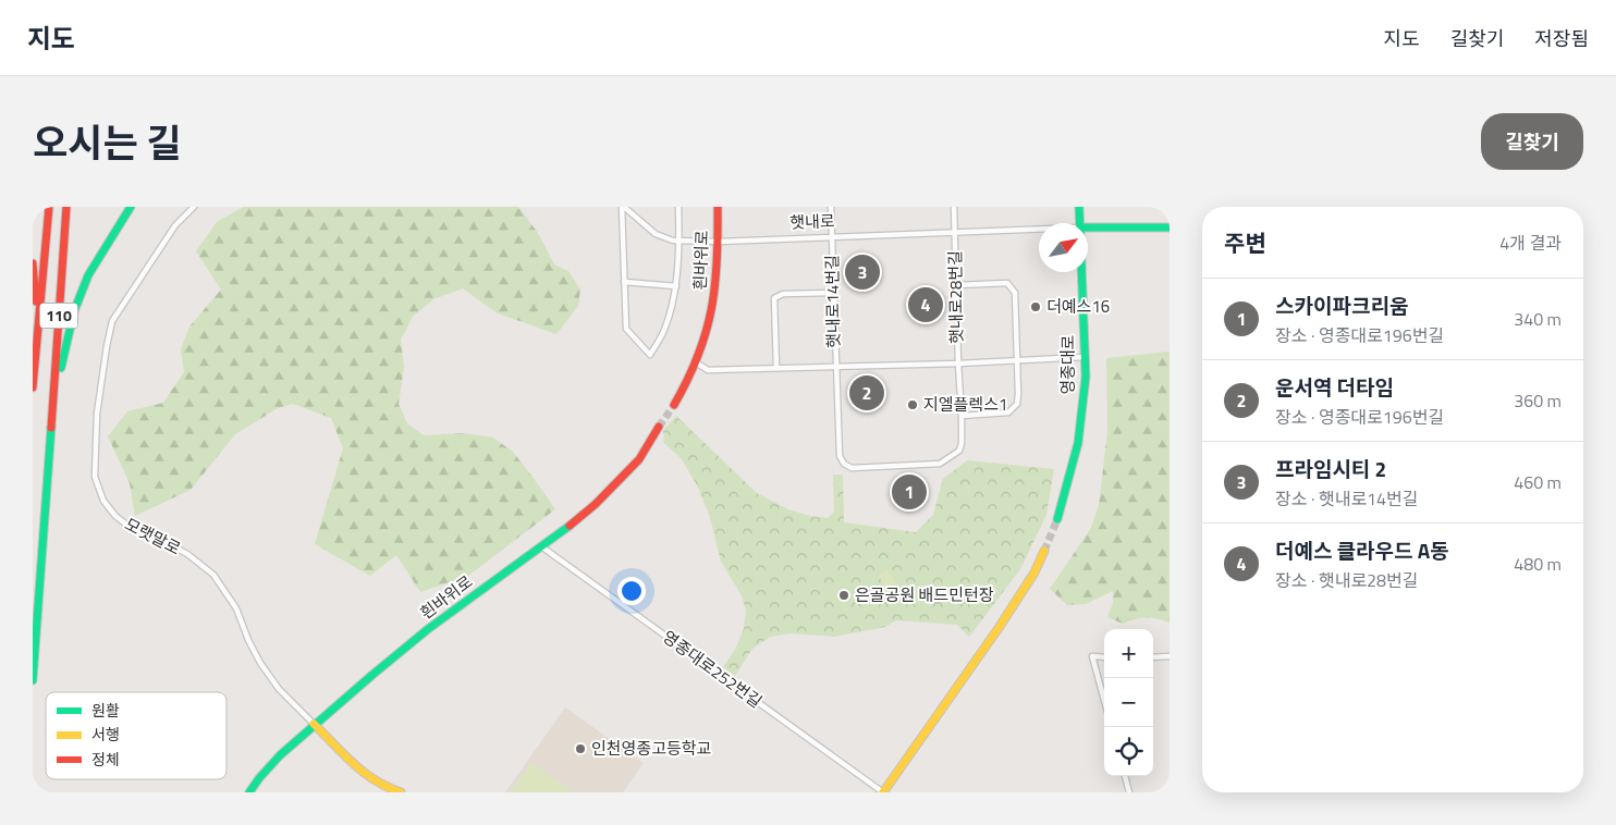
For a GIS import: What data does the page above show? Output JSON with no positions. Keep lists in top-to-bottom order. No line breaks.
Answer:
{"streets":{"main road":["햇내로","흰바위로","110","영종대로"],"street":["햇내로28번길","햇내로14번길","모랫말로","영종대로252번길"]},"crossings":[["햇내로","흰바위로"],["햇내로","햇내로28번길"],["햇내로","햇내로14번길"],["흰바위로","모랫말로"],["흰바위로","영종대로252번길"],["햇내로28번길","햇내로14번길"]],"places":["더예스16","지엘플렉스1","은골공원 배드민턴장","인천영종고등학교"],"legend":["원활","서행","정체"],"north":"top right","page":{"header":"지도","nav":["지도","길찾기","저장됨"],"title":"오시는 길","buttons":"길찾기","heading":["주변","4개 결과"],"pins":["3","4","2","1"],"list":[{"mark":"1","name":"스카이파크리움","note":"장소 · 영종대로196번길","value":"340 m"},{"mark":"2","name":"운서역 더타임","note":"장소 · 영종대로196번길","value":"360 m"},{"mark":"3","name":"프라임시티 2","note":"장소 · 햇내로14번길","value":"460 m"},{"mark":"4","name":"더예스 클라우드 A동","note":"장소 · 햇내로28번길","value":"480 m"}],"map_buttons":["+","−"]}}
